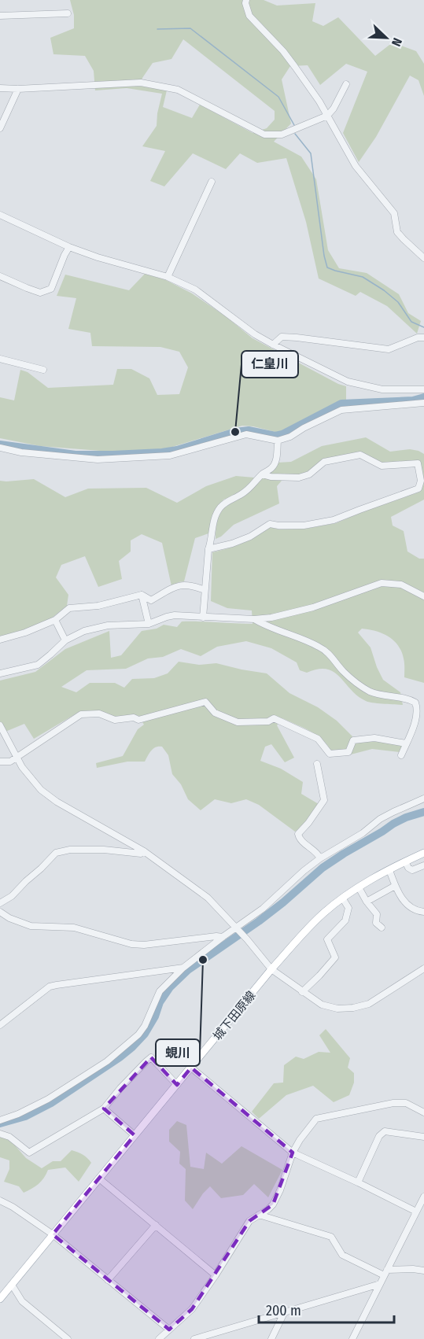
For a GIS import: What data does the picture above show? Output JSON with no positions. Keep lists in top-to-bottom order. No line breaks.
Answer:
{"streets":{"main road":["城下田原線"]},"places":["仁皇川","蜆川"],"scale_bar":"200 m","north":"bottom right"}
